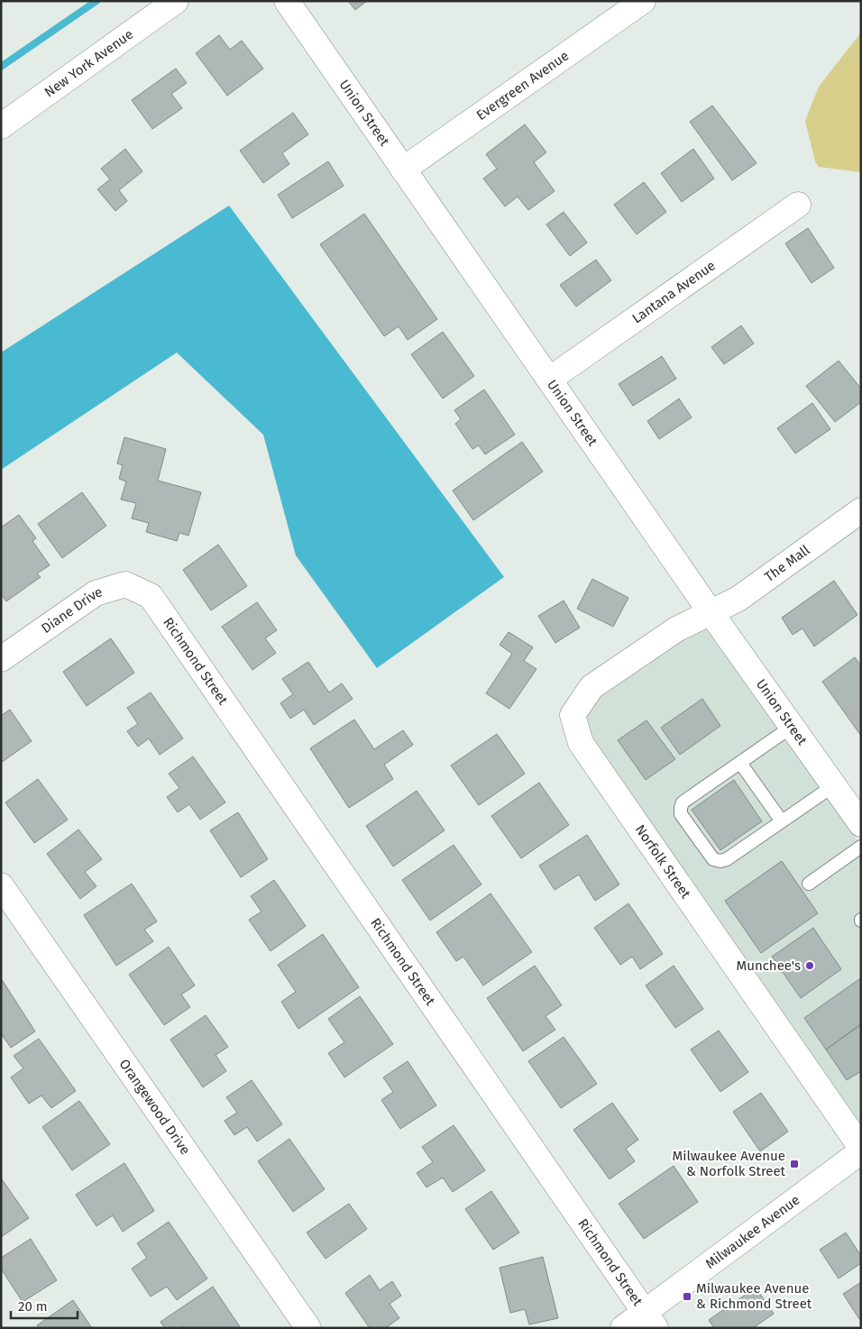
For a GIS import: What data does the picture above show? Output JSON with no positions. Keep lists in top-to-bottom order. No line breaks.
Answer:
{"streets":{"street":["New York Avenue","Evergreen Avenue","Union Street","Lantana Avenue","The Mall","Diane Drive","Richmond Street","Norfolk Street","Orangewood Drive","Milwaukee Avenue"]},"crossings":[["Evergreen Avenue","Union Street"],["Union Street","Lantana Avenue"],["Union Street","The Mall"],["Union Street","Norfolk Street"],["The Mall","Norfolk Street"],["Diane Drive","Richmond Street"],["Richmond Street","Milwaukee Avenue"]],"places":{"other":["Munchee's"],"transit":["Milwaukee Avenue & Norfolk Street","Milwaukee Avenue & Richmond Street"]},"scale_bar":"20 m"}
